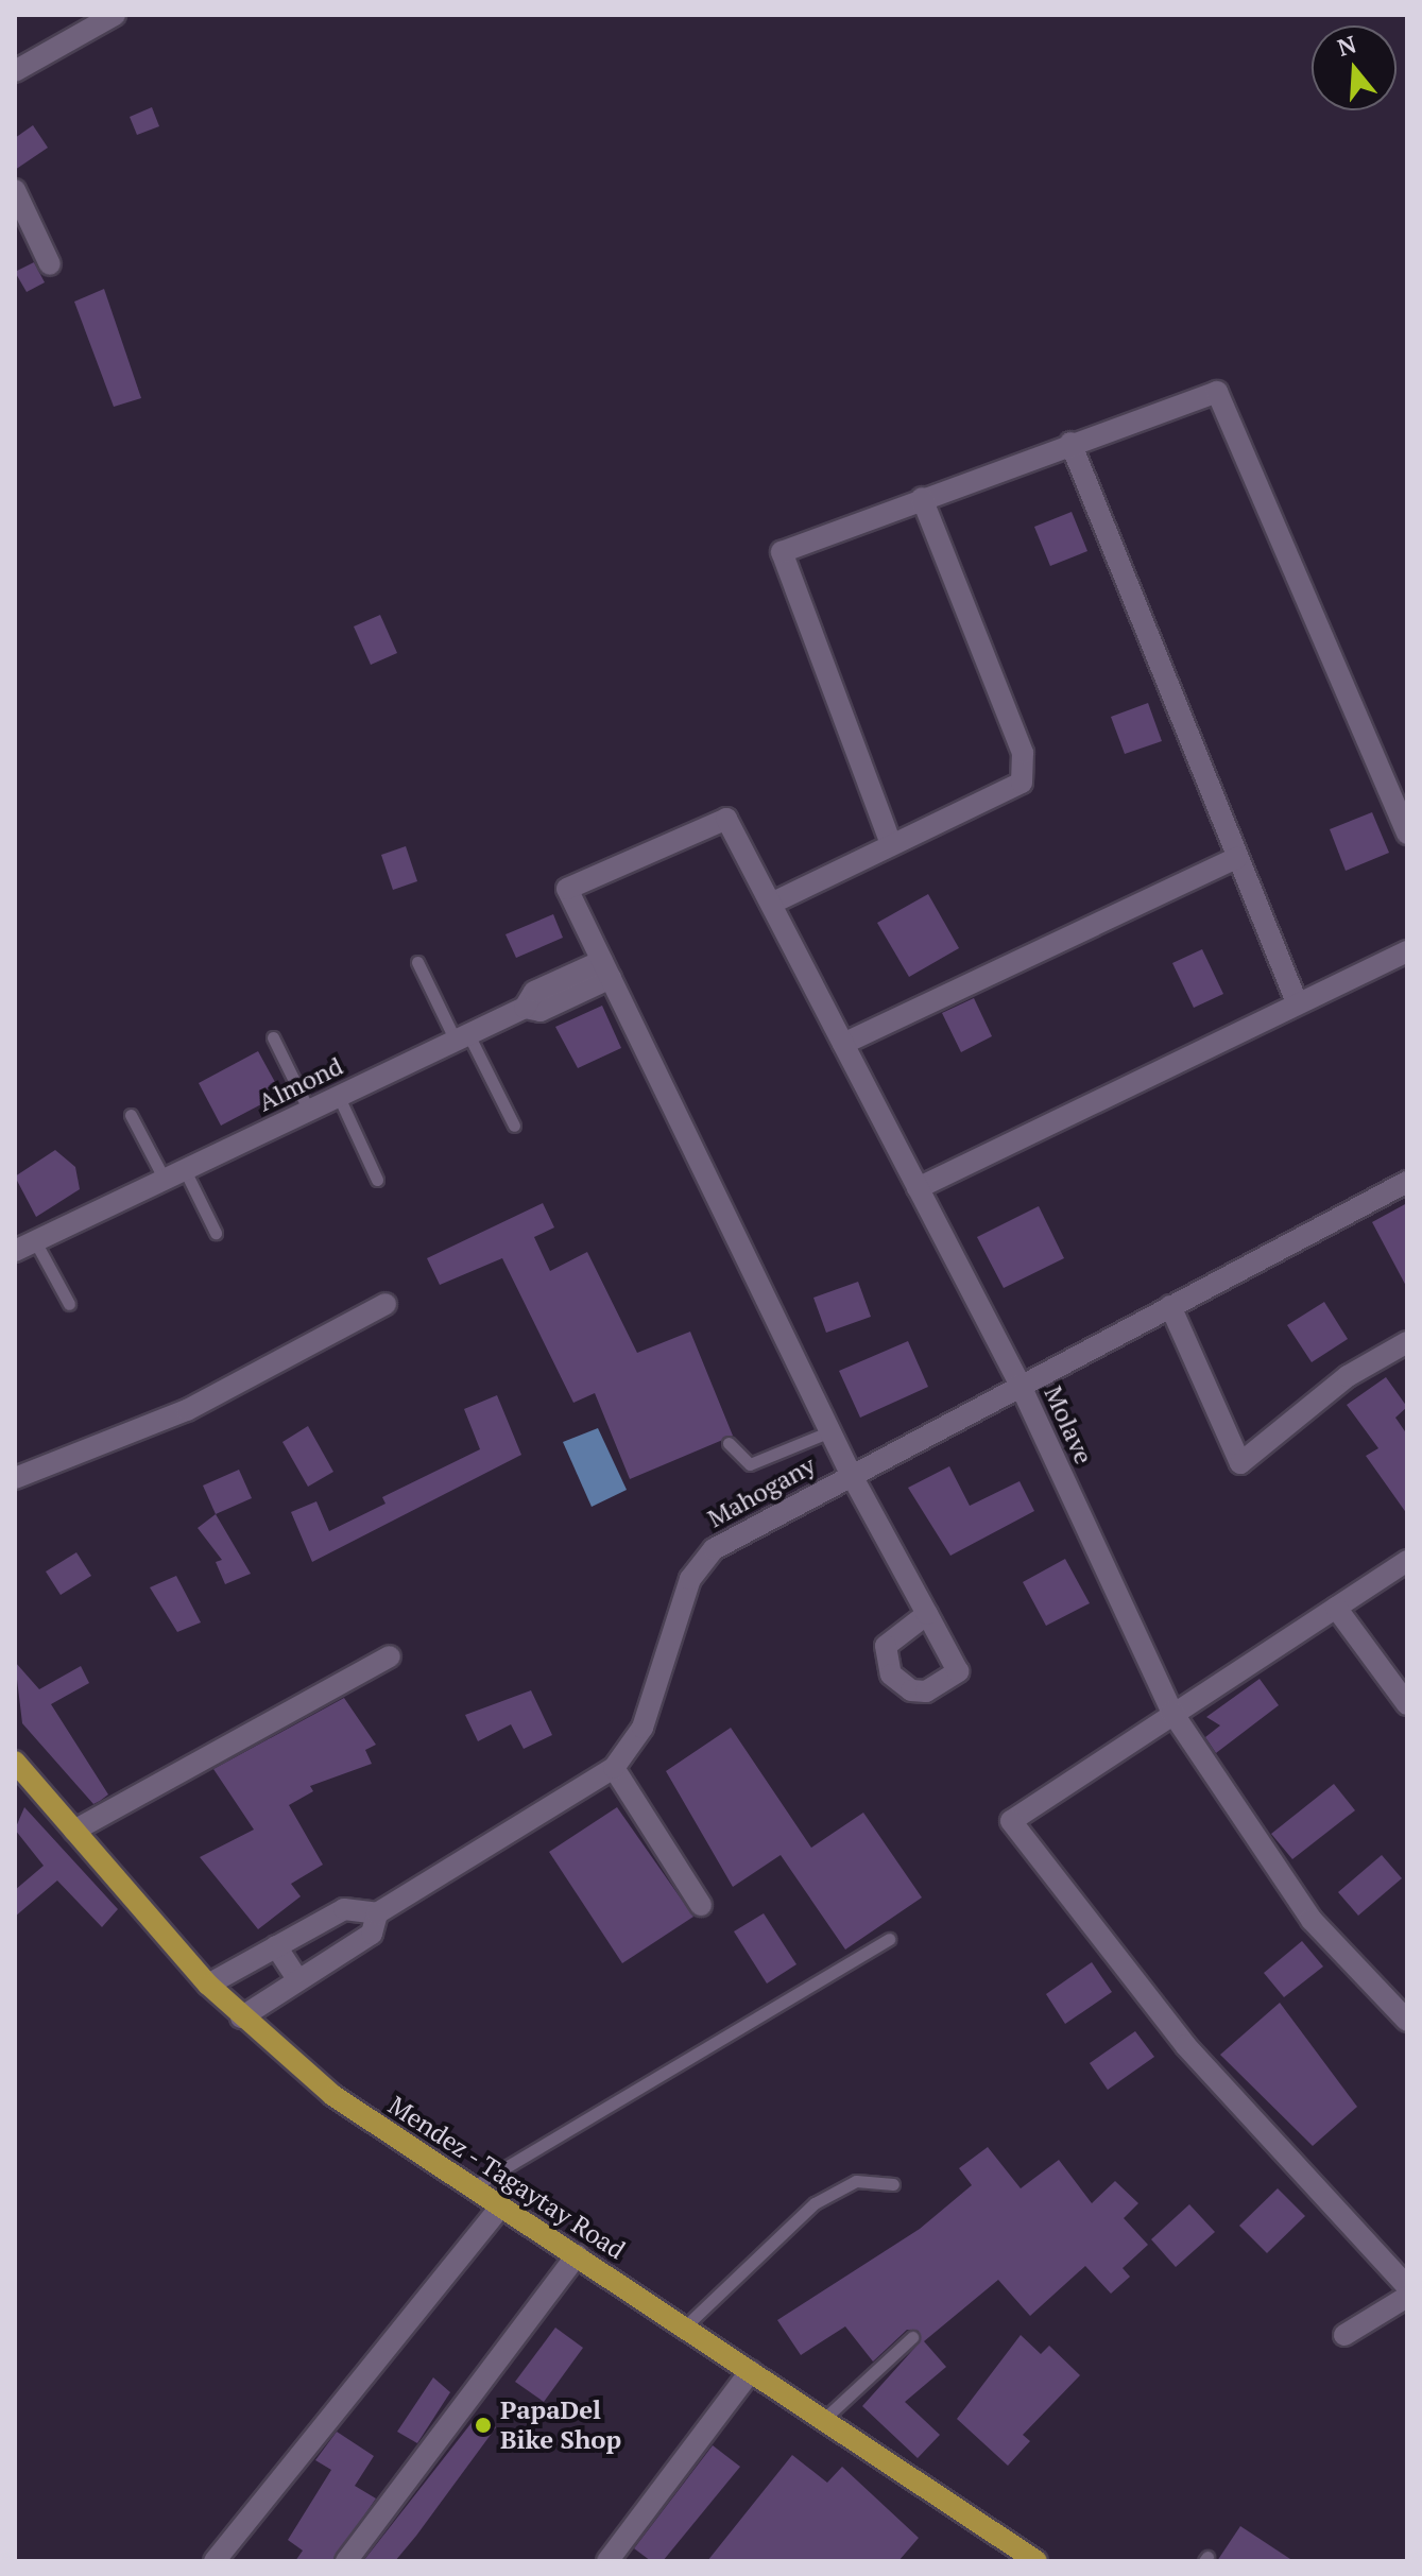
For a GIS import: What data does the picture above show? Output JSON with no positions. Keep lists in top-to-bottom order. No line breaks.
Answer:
{"streets":{"main road":["Mendez - Tagaytay Road"],"street":["Almond","Molave","Mahogany"]},"crossings":[["Almond","Molave"],["Molave","Mahogany"],["Mahogany","Mendez - Tagaytay Road"]],"places":["PapaDel Bike Shop"],"north":"top"}
